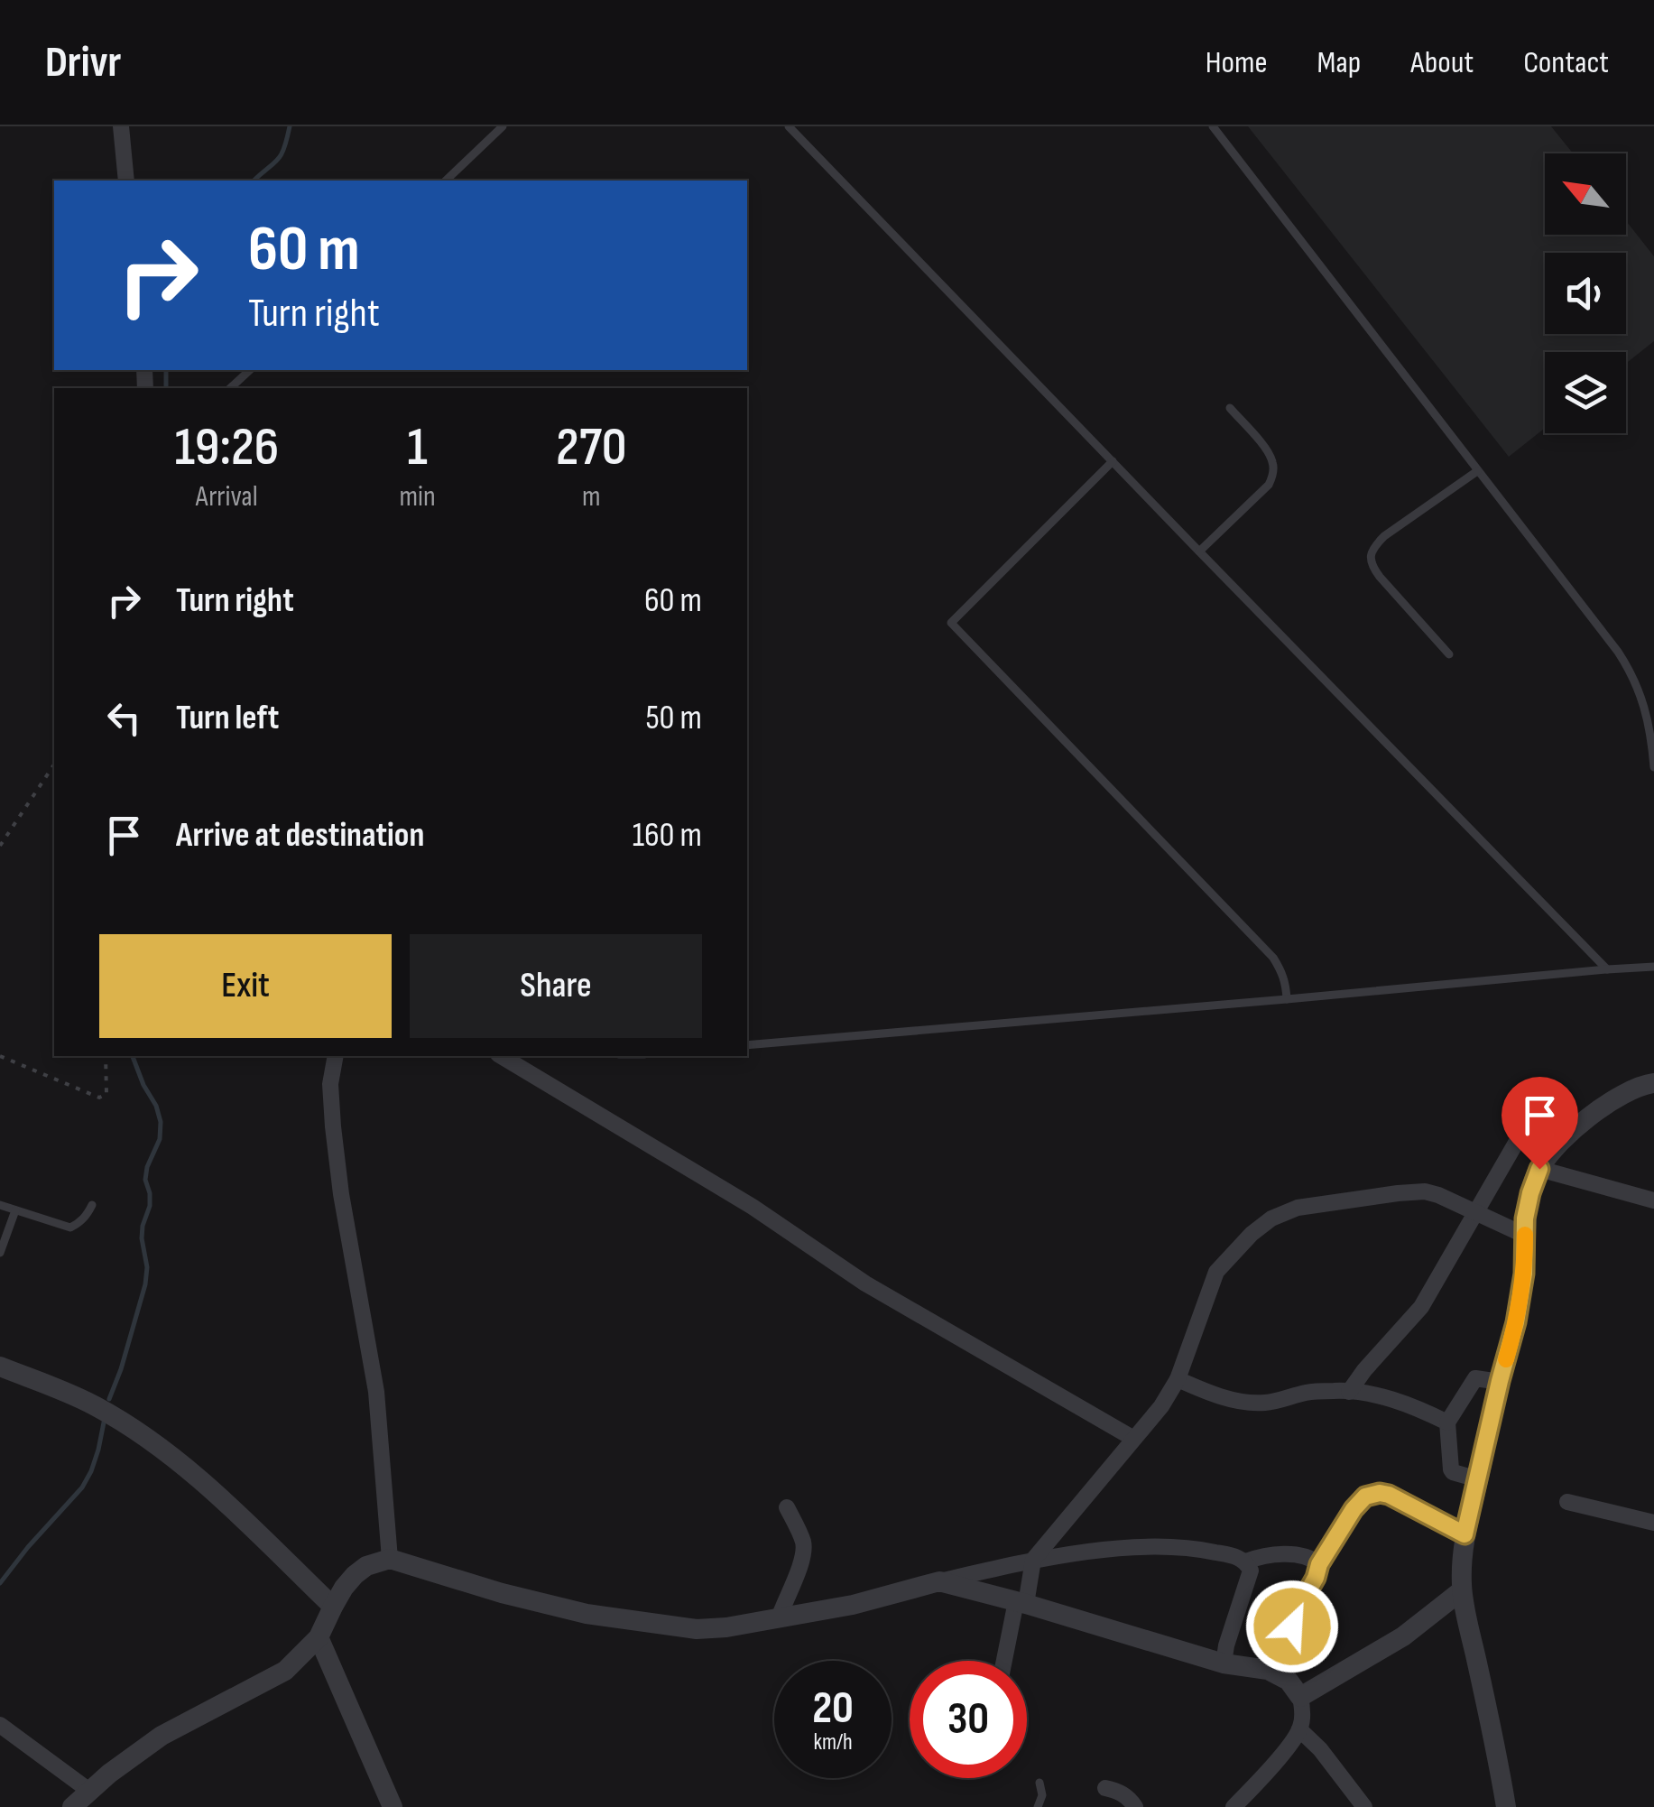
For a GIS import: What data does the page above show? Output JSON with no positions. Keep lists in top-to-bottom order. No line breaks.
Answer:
{"north":"top left","page":{"header":"Drivr","nav":["Home","Map","About","Contact"],"turn":["60 m","Turn right"],"eta":["19:26","Arrival","1","min","270","m"],"list":[{"name":"Turn right","value":"60 m"},{"name":"Turn left","value":"50 m"},{"name":"Arrive at destination","value":"160 m"}],"buttons":["Exit","Share"],"speed":"20 km/h","limit":"30"}}
